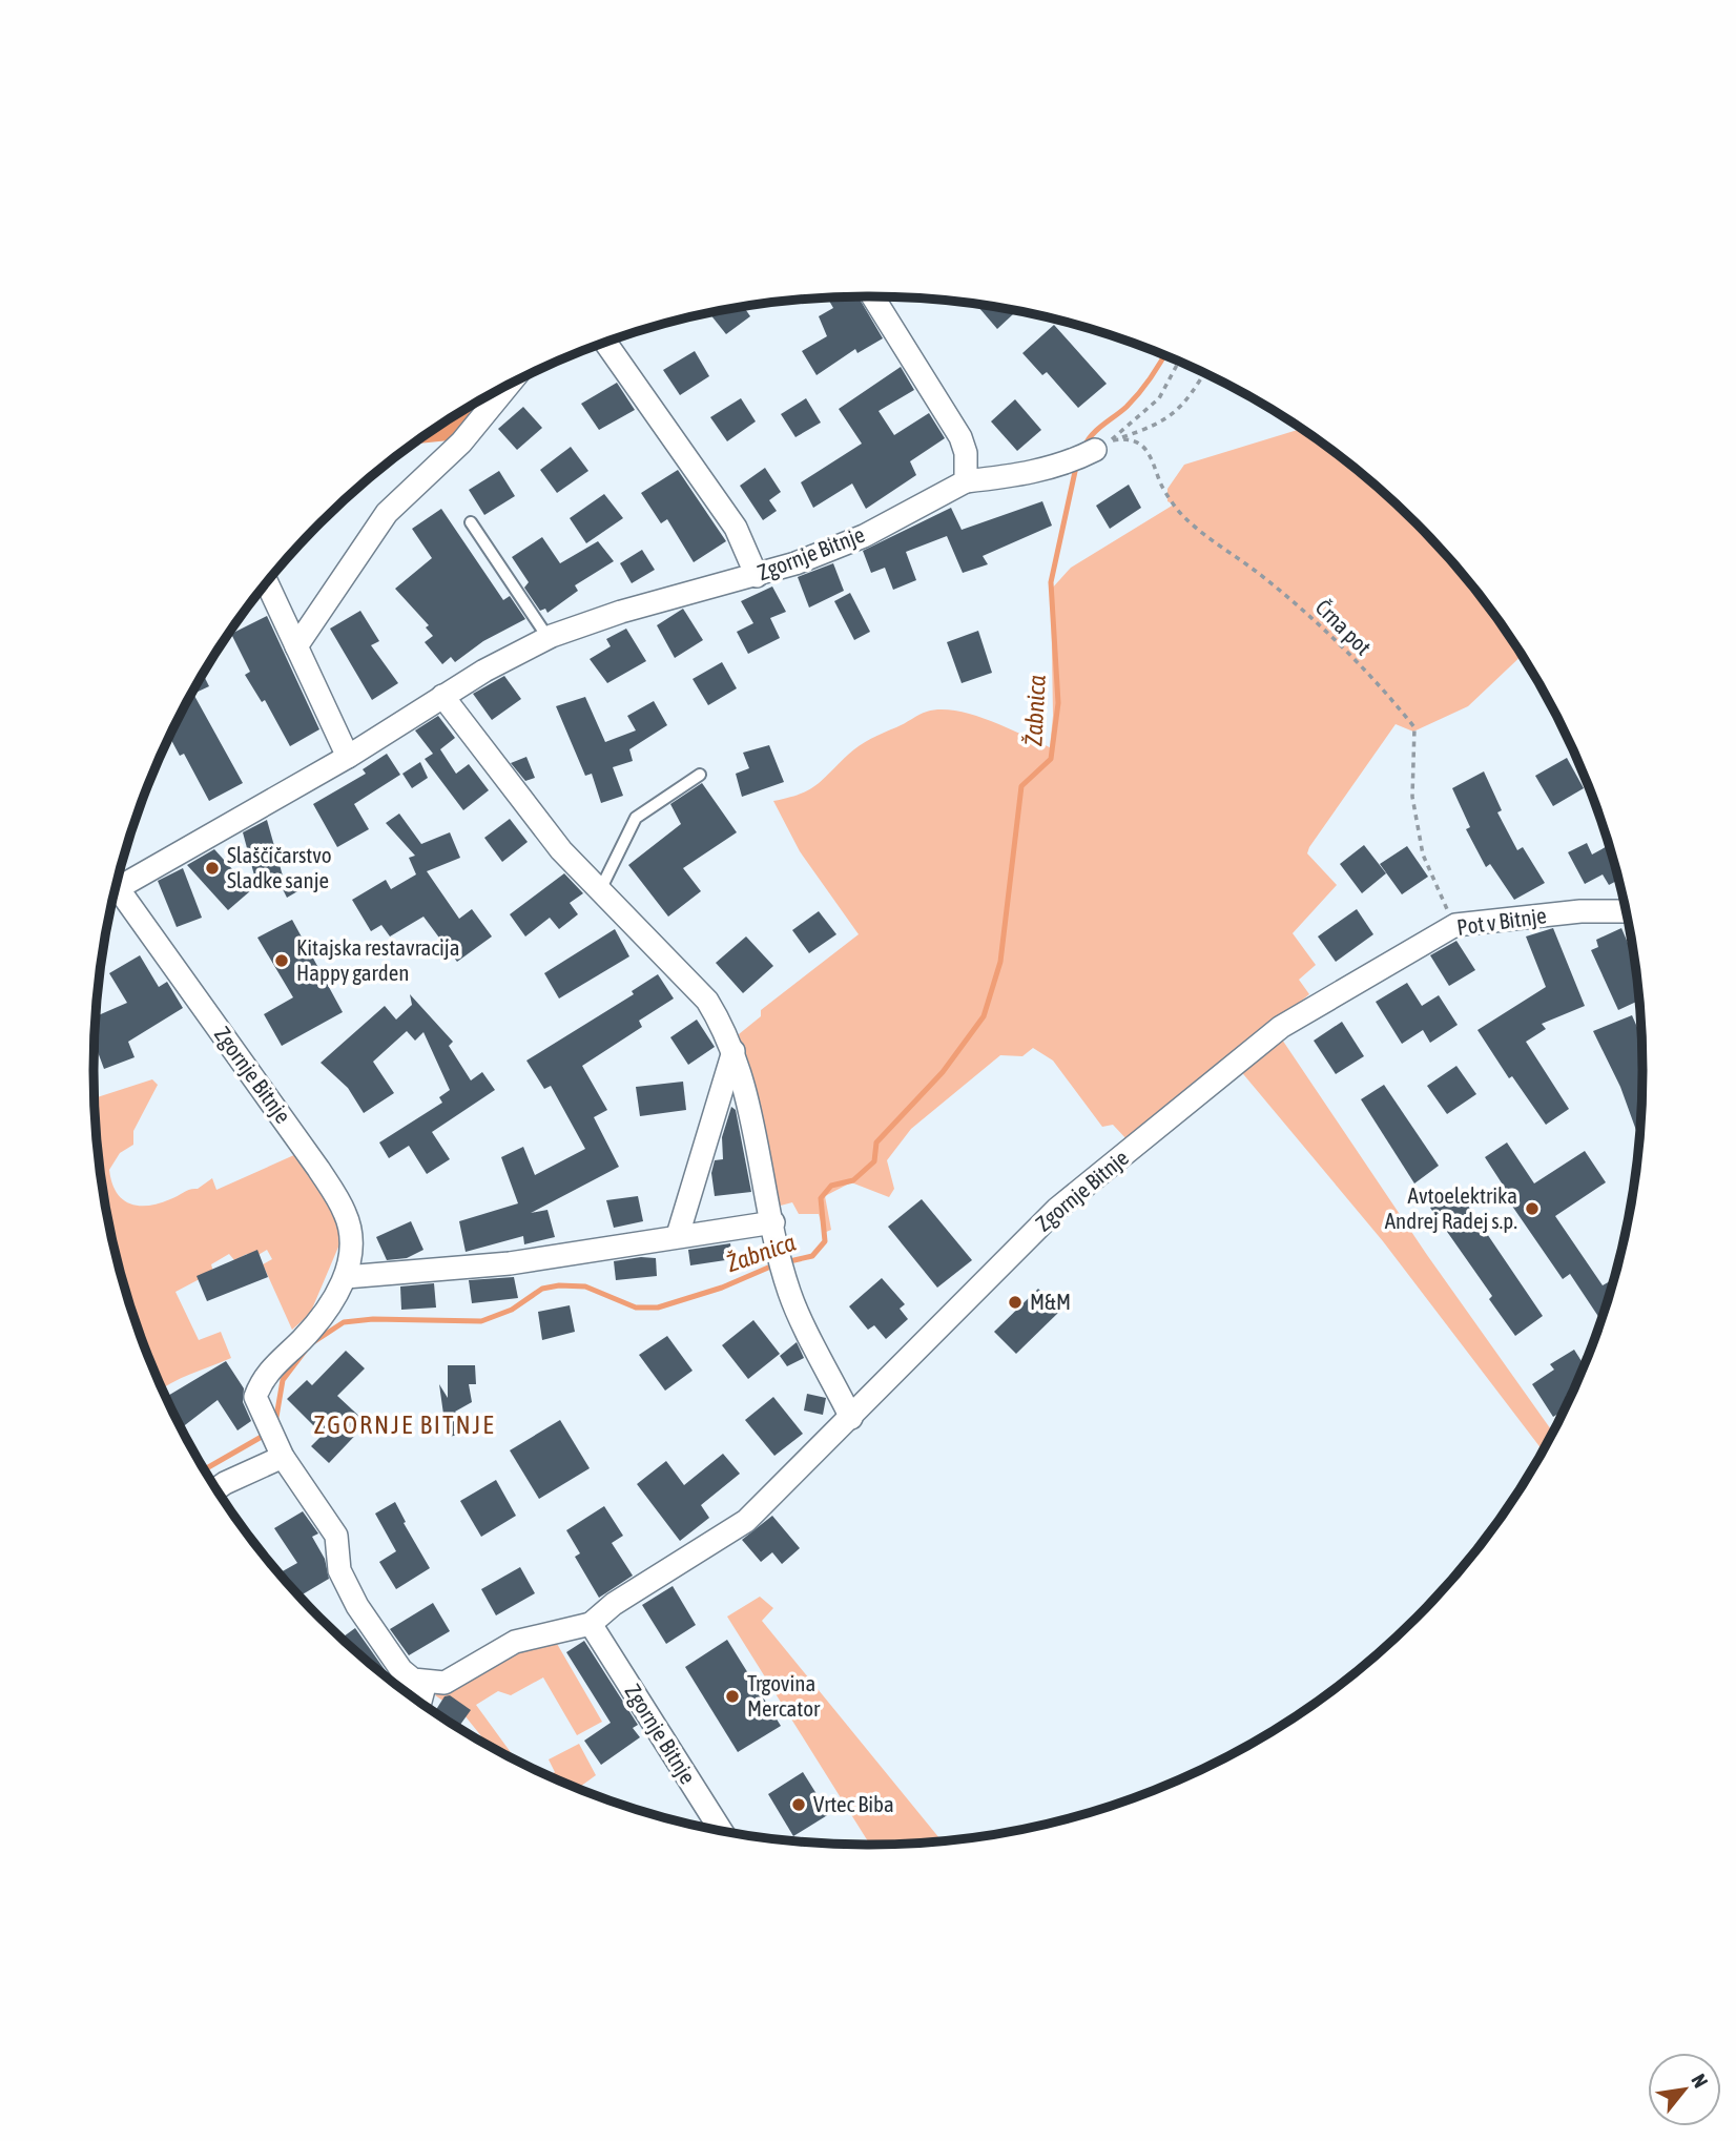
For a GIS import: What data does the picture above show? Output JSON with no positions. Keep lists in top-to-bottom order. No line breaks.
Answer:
{"streets":{"street":["Zgornje Bitnje","Pot v Bitnje"],"path":["Črna pot"]},"crossings":[["Zgornje Bitnje","Pot v Bitnje"],["Črna pot","Pot v Bitnje"]],"districts":["ZGORNJE BITNJE"],"water":["Žabnica"],"places":["Slaščičarstvo Sladke sanje","Kitajska restavracija Happy garden","Avtoelektrika Andrej Radej s.p.","M&M","Trgovina Mercator","Vrtec Biba"],"north":"top right"}
